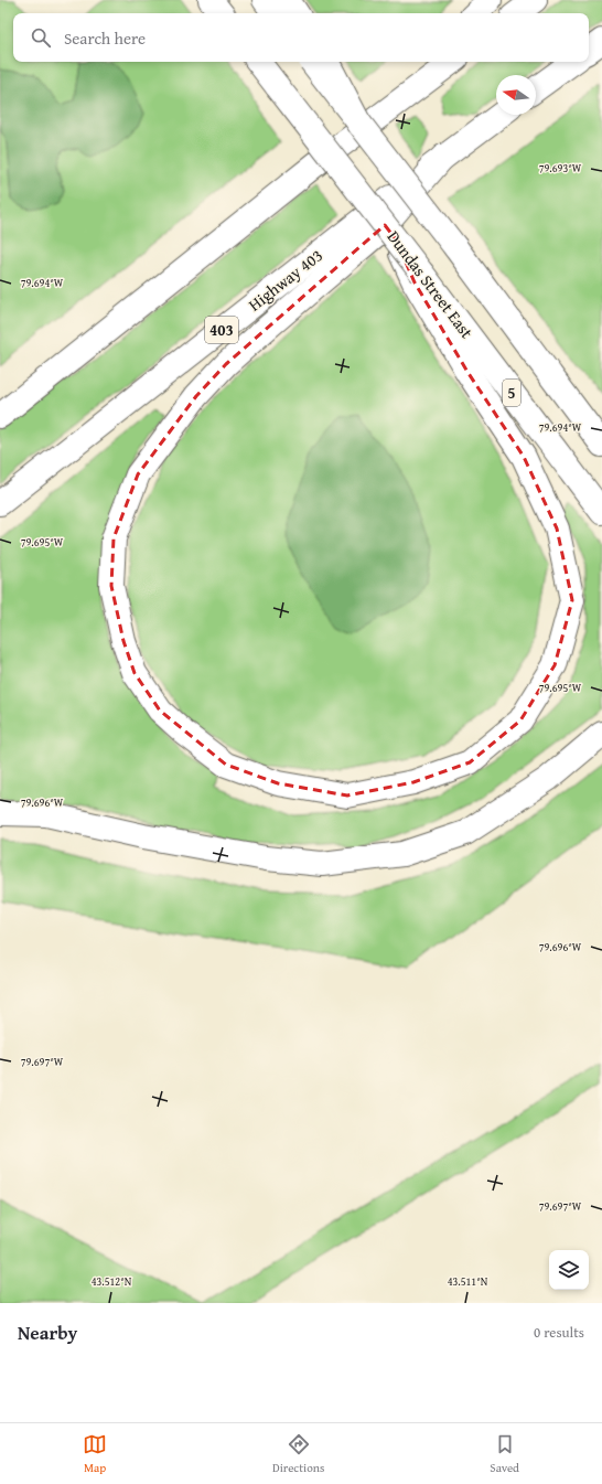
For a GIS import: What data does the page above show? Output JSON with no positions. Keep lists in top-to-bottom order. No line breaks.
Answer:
{"streets":{"main road":["Highway 403","Dundas Street East","403","5"]},"north":"left","page":{"search":"Search here","heading":["Nearby","0 results"],"nav":["Map","Directions","Saved"]},"coordinates":["79.693°W","79.694°W","79.695°W","79.696°W","79.697°W","43.512°N","43.511°N"]}
